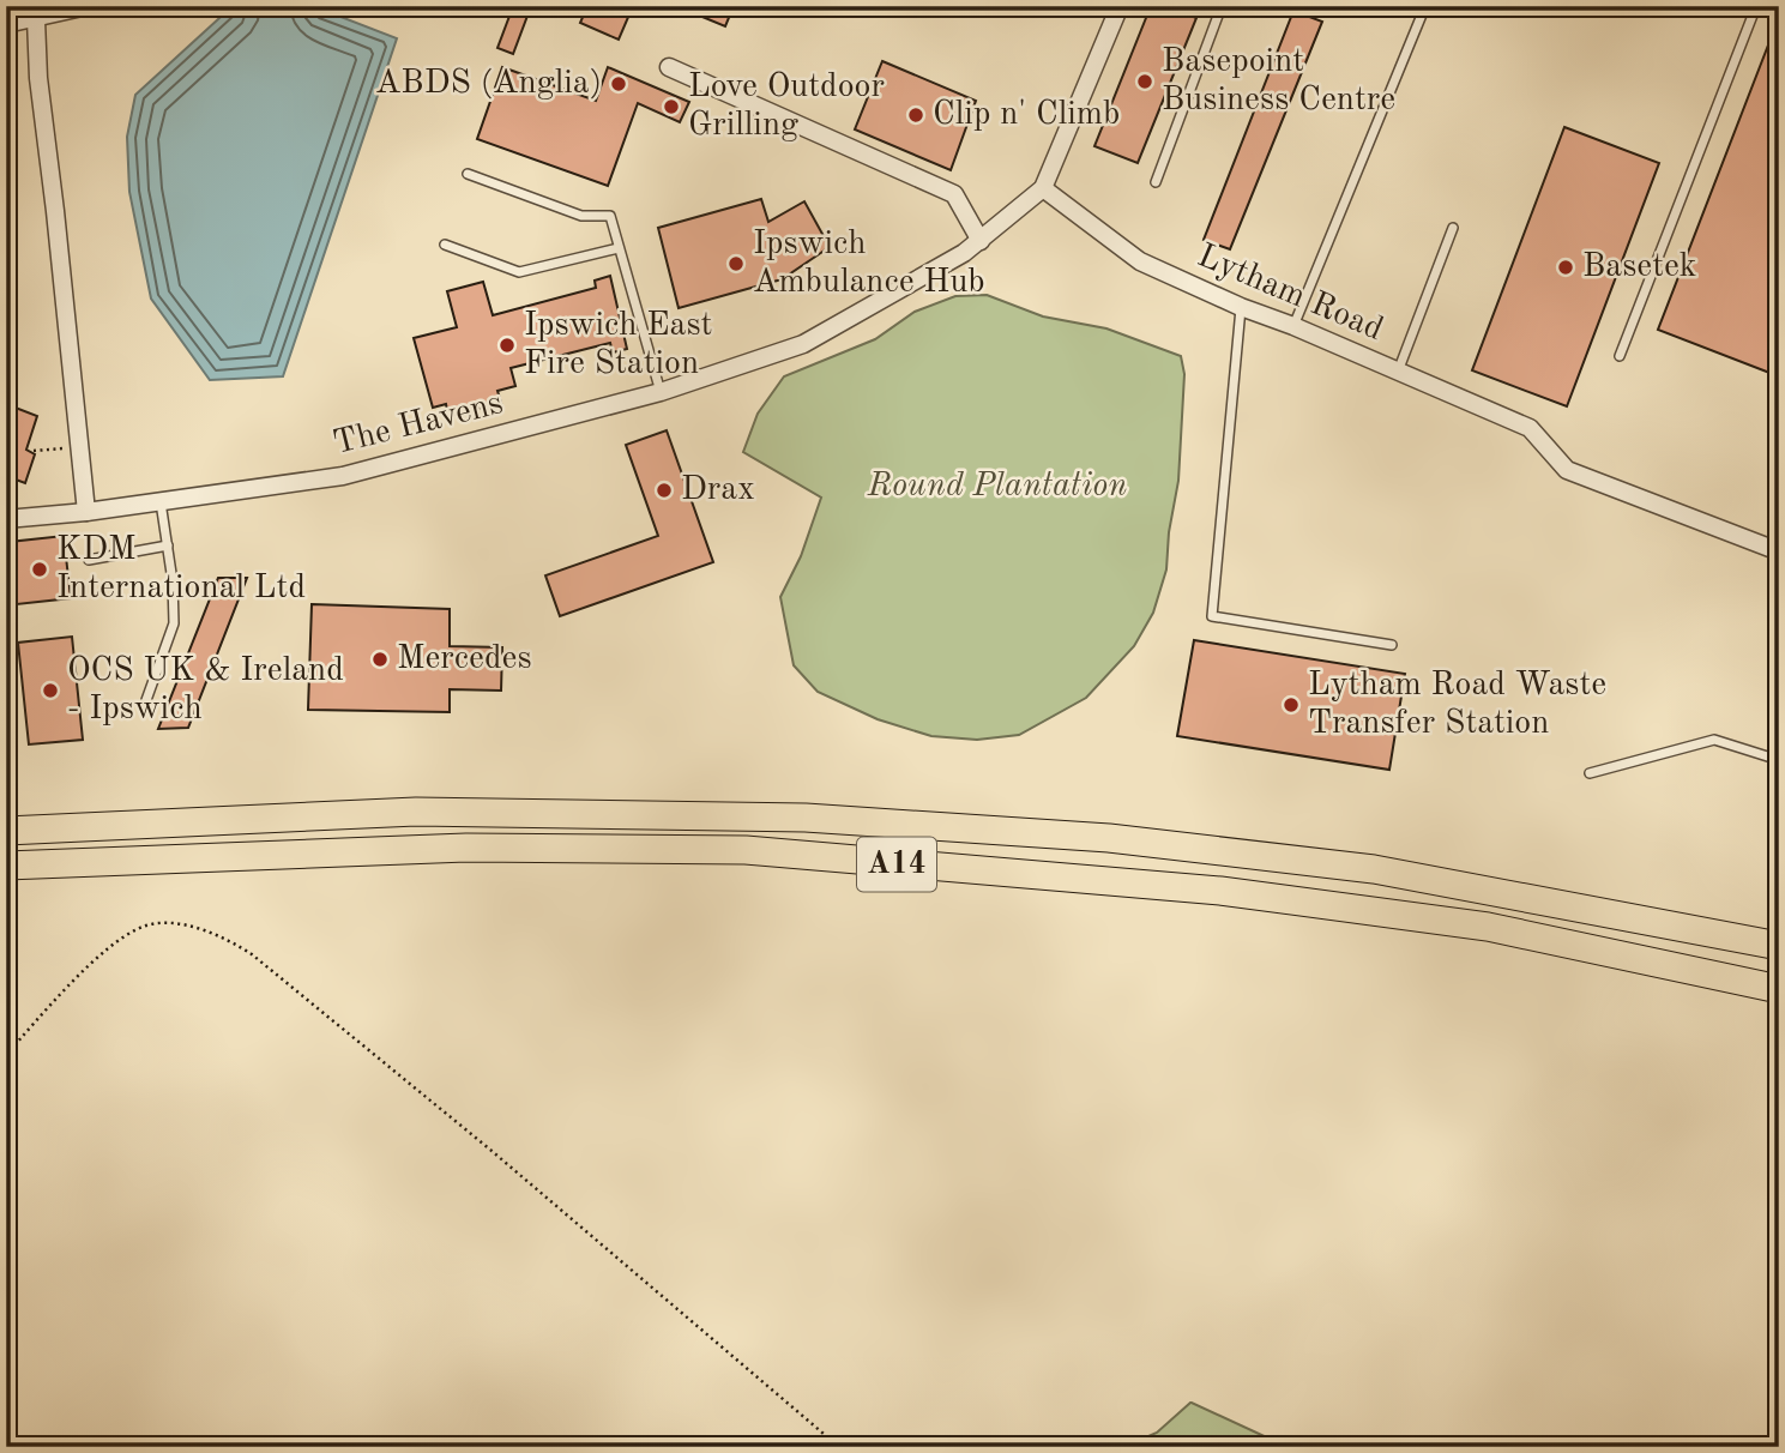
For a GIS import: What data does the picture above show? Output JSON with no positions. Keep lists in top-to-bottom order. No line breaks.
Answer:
{"streets":{"highway":["A14"],"street":["Lytham Road","The Havens"]},"crossings":[["Lytham Road","The Havens"]],"parks":["Round Plantation"],"places":["Basepoint Business Centre","ABDS (Anglia)","Love Outdoor Grilling","Clip n' Climb","Ipswich Ambulance Hub","Basetek","Ipswich East Fire Station","Drax","KDM International Ltd","Mercedes","OCS UK & Ireland - Ipswich","Lytham Road Waste Transfer Station"]}
